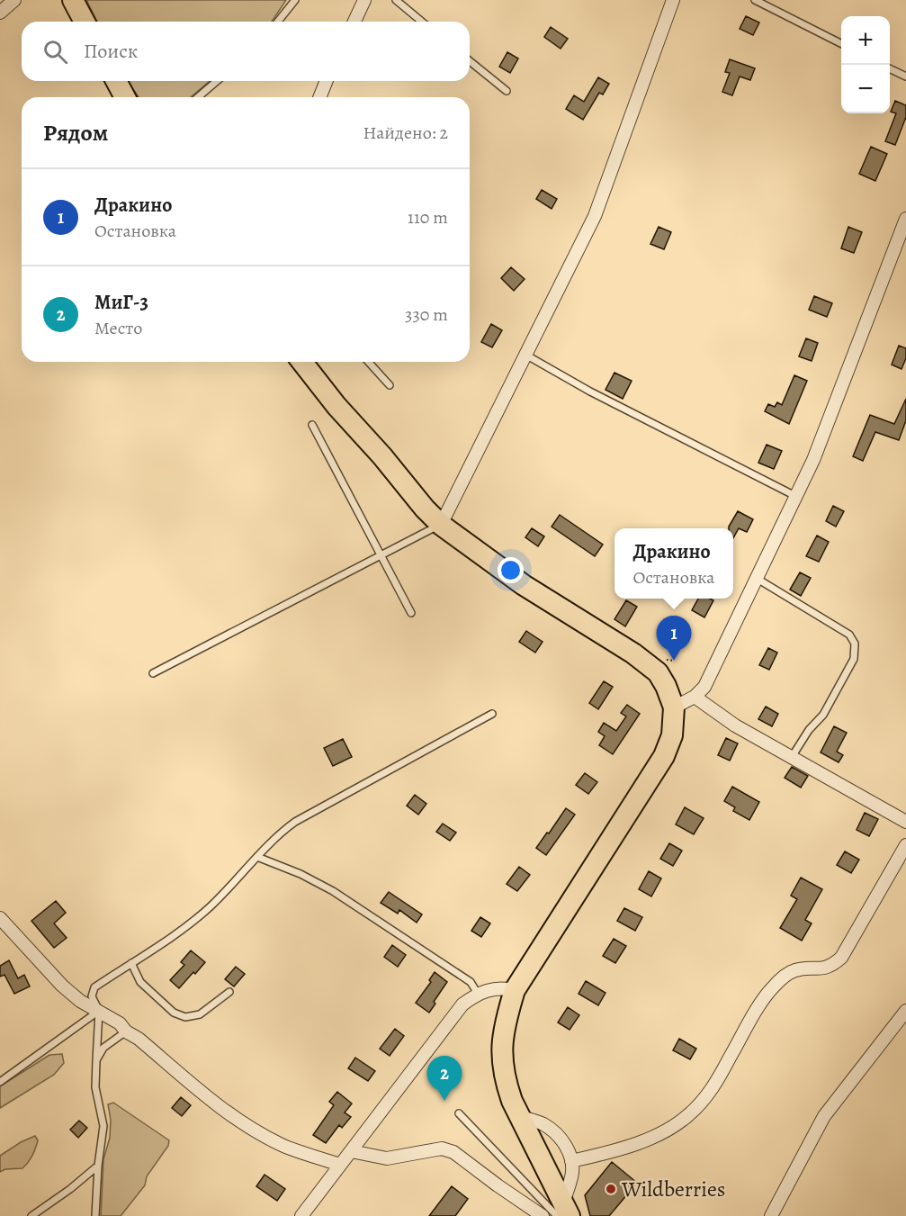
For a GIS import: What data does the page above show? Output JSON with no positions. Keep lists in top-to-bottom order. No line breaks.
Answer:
{"places":["Wildberries"],"page":{"map_buttons":["+","−"],"search":"Поиск","heading":["Рядом","Найдено: 2"],"list":[{"mark":"1","name":"Дракино","note":"Остановка","value":"110 m"},{"mark":"2","name":"МиГ-3","note":"Место","value":"330 m"}],"popup":["Дракино","Остановка"],"pins":["1","2"]}}
